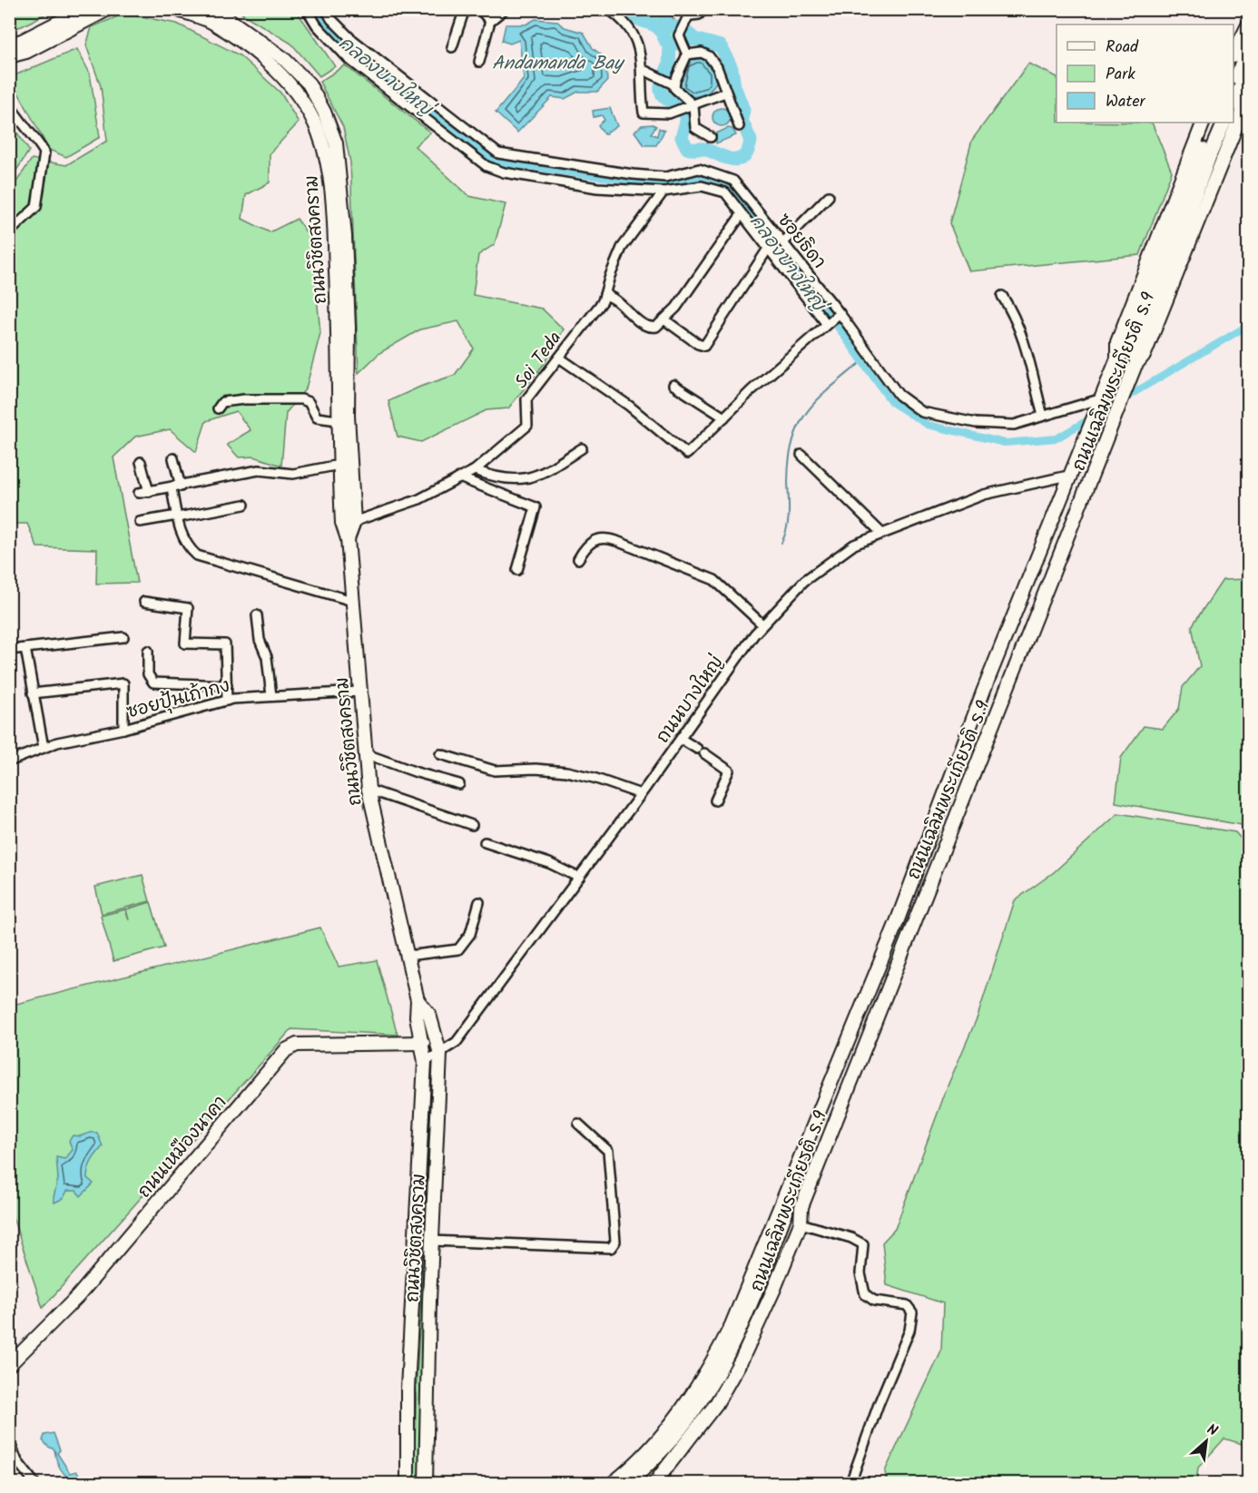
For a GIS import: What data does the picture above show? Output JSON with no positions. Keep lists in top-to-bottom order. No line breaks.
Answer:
{"streets":{"main road":["ถนนวิชิตสงคราม","ถนนเฉลิมพระเกียรติ ร.9","ถนนเหมืองนาคา"],"street":["ซอยธิดา","Soi Teda","ซอยปุ้นเถ้ากง","ถนนบางใหญ่"]},"crossings":[["ถนนวิชิตสงคราม","Soi Teda"],["ถนนวิชิตสงคราม","ซอยปุ้นเถ้ากง"],["ถนนวิชิตสงคราม","ถนนบางใหญ่"],["ถนนวิชิตสงคราม","ถนนเหมืองนาคา"],["ซอยธิดา","ถนนเฉลิมพระเกียรติ ร.9"],["ถนนเฉลิมพระเกียรติ ร.9","ถนนบางใหญ่"]],"water":["Andamanda Bay","คลองบางใหญ่"],"legend":["Road","Park","Water"],"north":"top right"}
